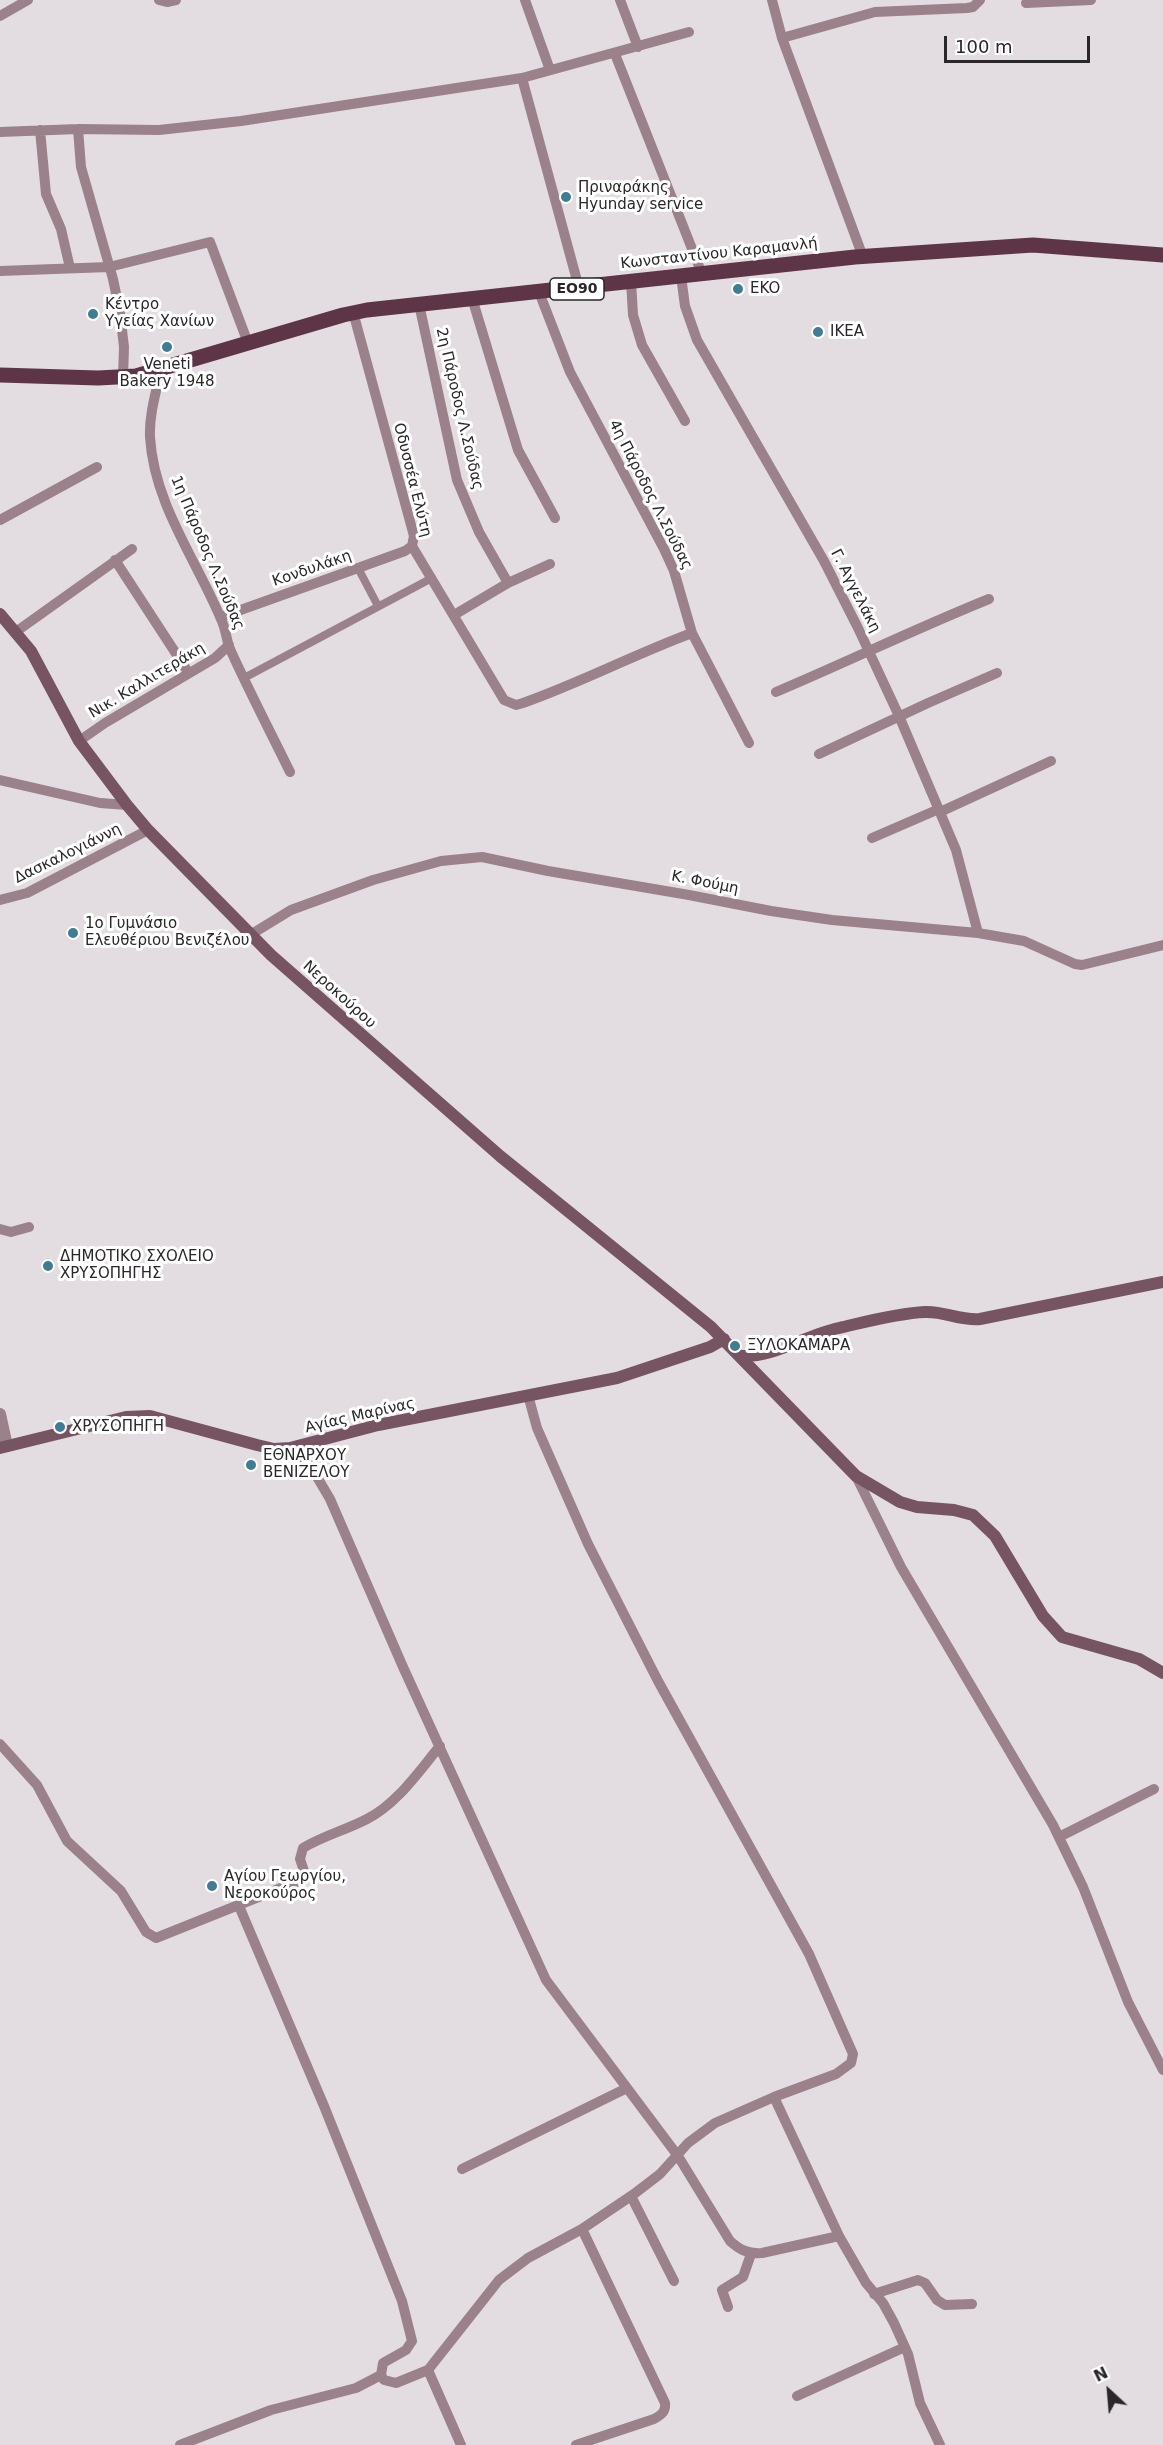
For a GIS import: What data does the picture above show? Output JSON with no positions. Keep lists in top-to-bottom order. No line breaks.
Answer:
{"streets":{"main road":["Κωνσταντίνου Καραμανλή","ΕΟ90","Νεροκούρου","Αγίας Μαρίνας"],"street":["2η Πάροδος Λ.Σούδας","Οδυσσέα Ελύτη","4η Πάροδος Λ.Σούδας","1η Πάροδος Λ.Σούδας","Κονδυλάκη","Γ. Αγγελάκη","Νικ. Καλλιτεράκη","Δασκαλογιάννη","Κ. Φούμη"]},"crossings":[["Κωνσταντίνου Καραμανλή","2η Πάροδος Λ.Σούδας"],["Κωνσταντίνου Καραμανλή","Οδυσσέα Ελύτη"],["Κωνσταντίνου Καραμανλή","4η Πάροδος Λ.Σούδας"],["Κωνσταντίνου Καραμανλή","1η Πάροδος Λ.Σούδας"],["Κωνσταντίνου Καραμανλή","Γ. Αγγελάκη"],["Οδυσσέα Ελύτη","4η Πάροδος Λ.Σούδας"],["Οδυσσέα Ελύτη","Κονδυλάκη"],["1η Πάροδος Λ.Σούδας","Κονδυλάκη"],["1η Πάροδος Λ.Σούδας","Νικ. Καλλιτεράκη"],["Γ. Αγγελάκη","Κ. Φούμη"],["Νικ. Καλλιτεράκη","Νεροκούρου"],["Δασκαλογιάννη","Νεροκούρου"],["Κ. Φούμη","Νεροκούρου"],["Νεροκούρου","Αγίας Μαρίνας"]],"places":["Πριναράκης Hyunday service","EKO","Κέντρο Υγείας Χανίων","IKEA","Veneti Bakery 1948","1ο Γυμνάσιο Ελευθέριου Βενιζέλου","ΔΗΜΟΤΙΚΟ ΣΧΟΛΕΙΟ ΧΡΥΣΟΠΗΓΗΣ","ΞΥΛΟΚΑΜΑΡΑ","ΧΡΥΣΟΠΗΓΗ","ΕΘΝΑΡΧΟΥ ΒΕΝΙΖΕΛΟΥ","Αγίου Γεωργίου, Νεροκούρος"],"scale_bar":"100 m","north":"top left"}
